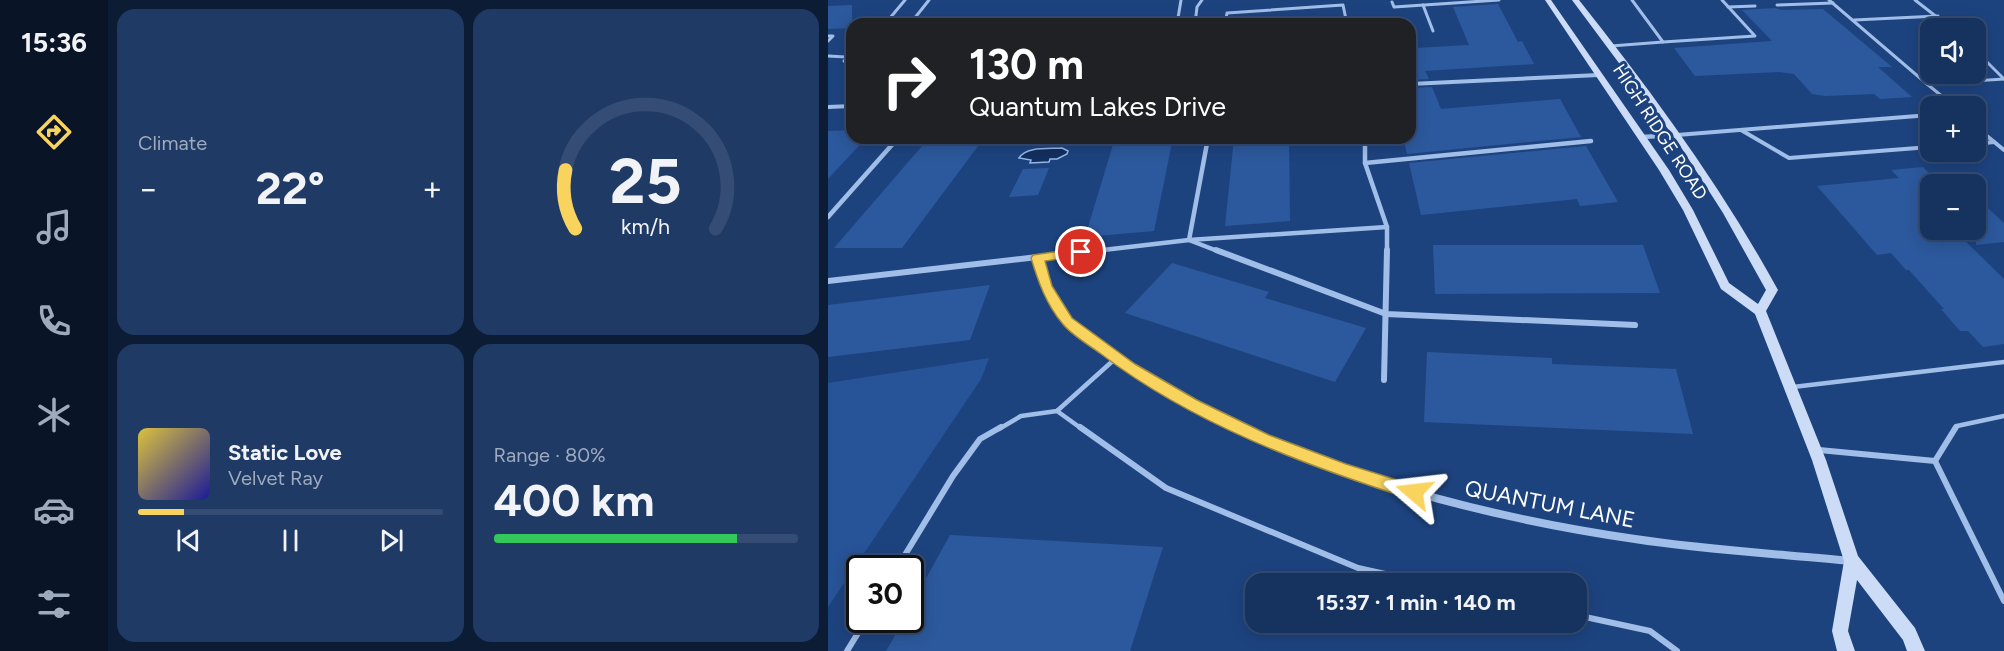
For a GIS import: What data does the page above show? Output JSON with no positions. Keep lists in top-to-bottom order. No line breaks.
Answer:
{"streets":{"street":["HIGH RIDGE ROAD","QUANTUM LANE"]},"page":{"tabs":"15:36","tile":["Climate",["Range · 80%","400 km"]],"map_buttons":["+","−"],"turn":["130 m","Quantum Lakes Drive"],"heat":["−","22°","+"],"song":["Static Love","Velvet Ray"],"limit":"30","trip":"15:37 · 1 min · 140 m","gauge":["25","km/h"]}}
